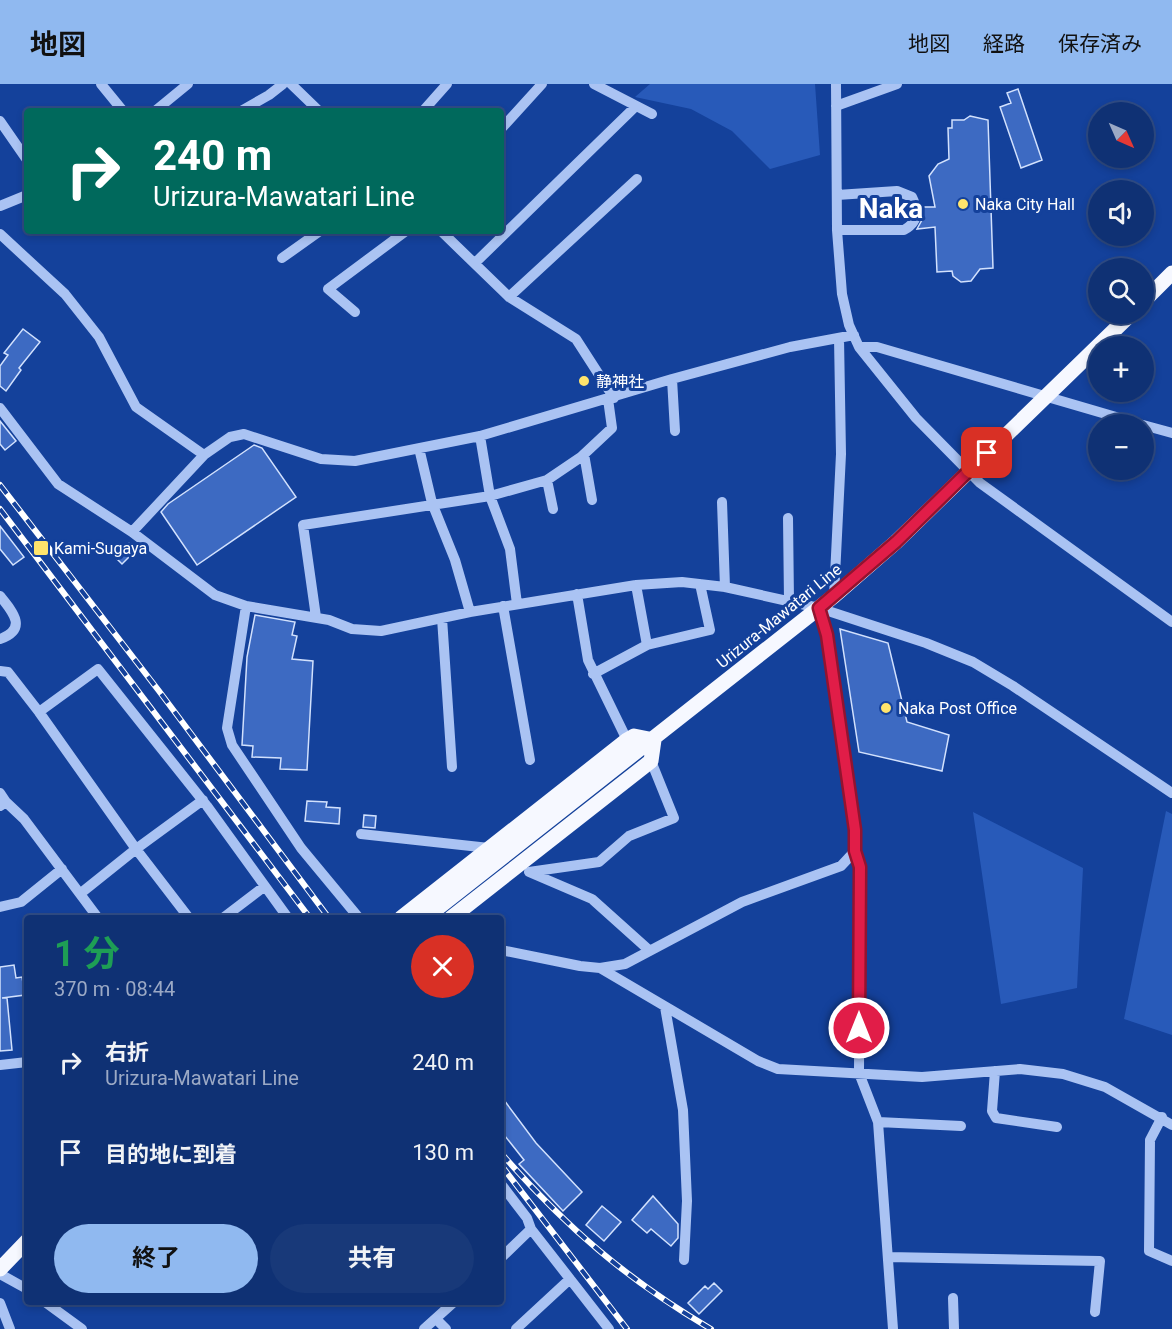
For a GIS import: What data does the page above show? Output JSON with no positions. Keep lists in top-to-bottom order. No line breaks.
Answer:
{"streets":{"main road":["Urizura-Mawatari Line"]},"districts":["Naka"],"places":{"other":["Naka City Hall","静神社","Naka Post Office"],"transit":["Kami-Sugaya"]},"north":"bottom right","page":{"header":"地図","nav":["地図","経路","保存済み"],"map_buttons":["+","−"],"turn":["240 m","Urizura-Mawatari Line"],"heading":["1 分","370 m · 08:44"],"list":[{"name":"右折","note":"Urizura-Mawatari Line","value":"240 m"},{"name":"目的地に到着","value":"130 m"}],"buttons":["終了","共有"]}}
